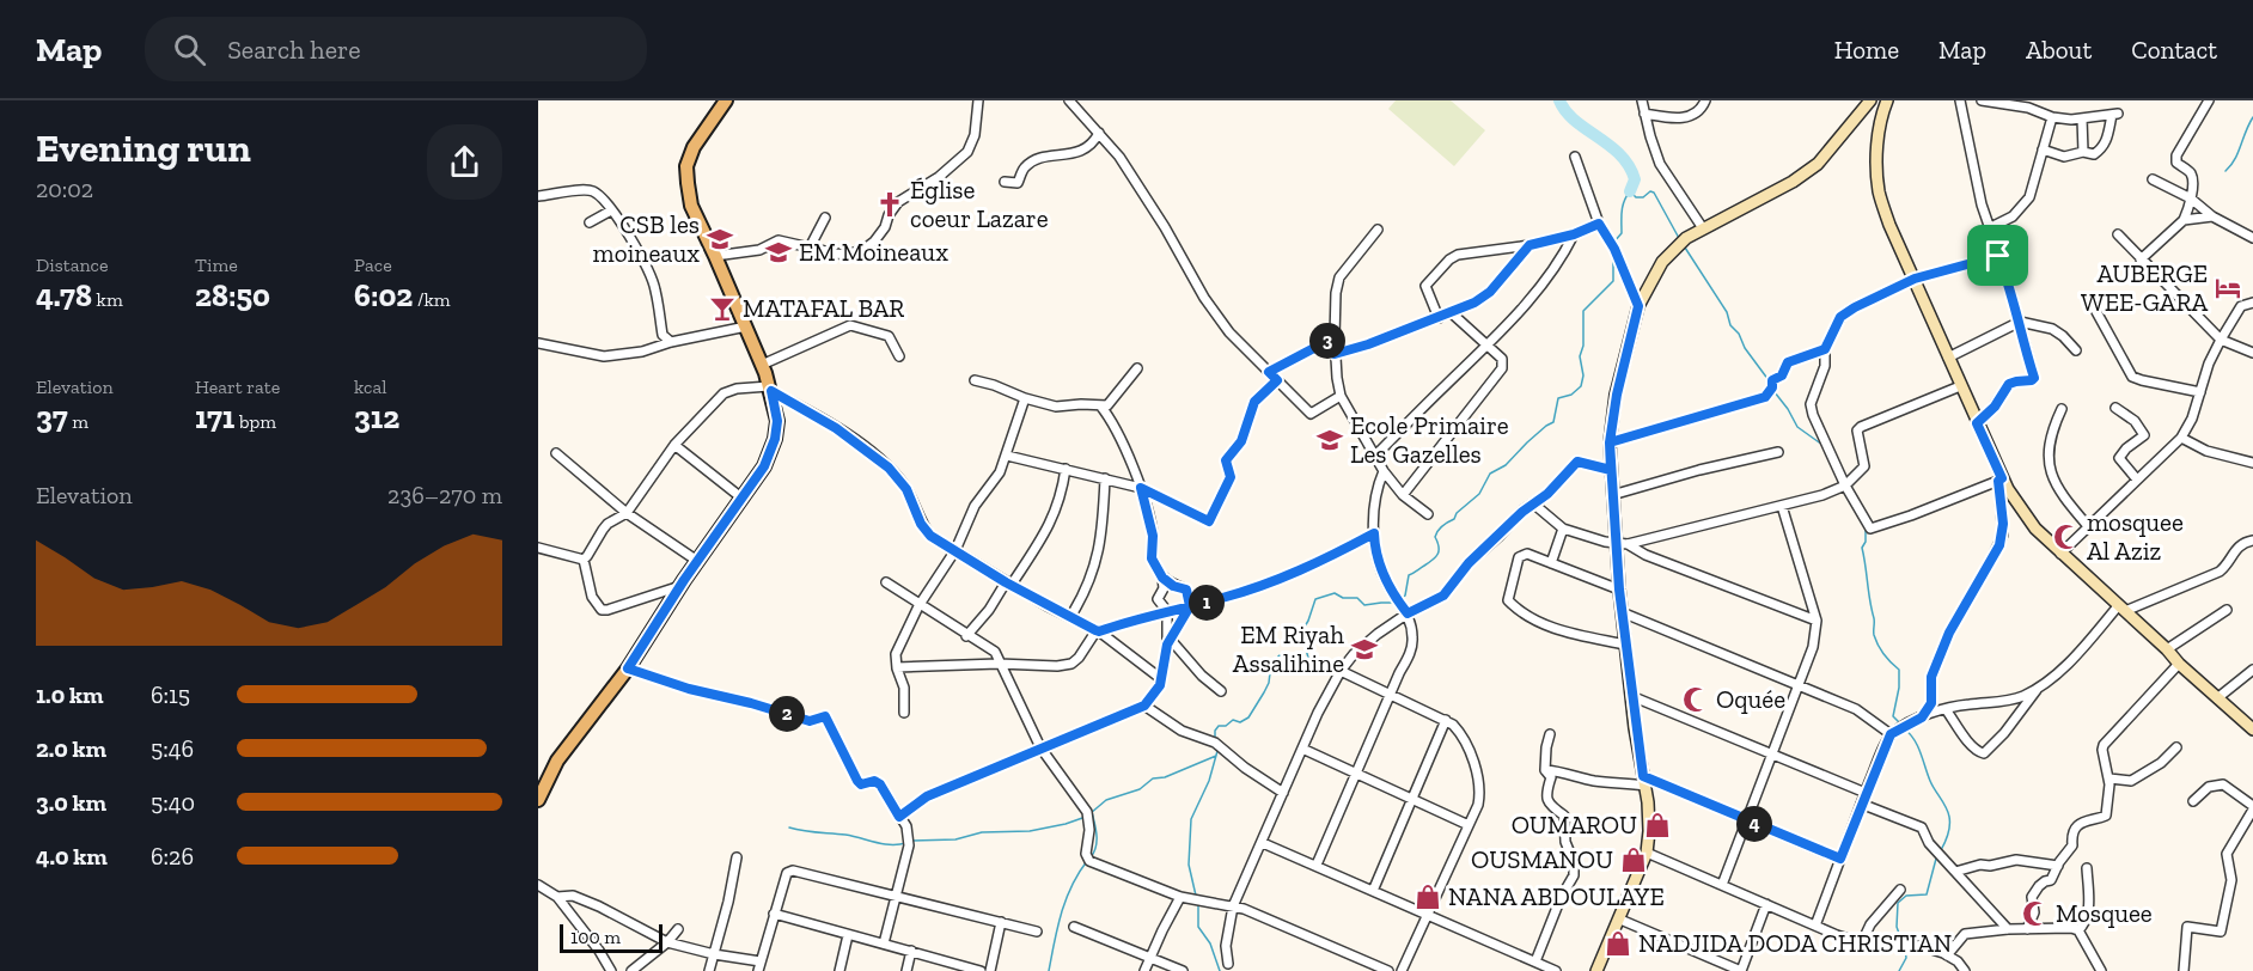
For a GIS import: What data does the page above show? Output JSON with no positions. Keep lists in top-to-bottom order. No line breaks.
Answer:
{"places":{"church":["Église coeur Lazare"],"school or university":["CSB les moineaux","EM Moineaux","Ecole Primaire Les Gazelles","EM Riyah Assalihine"],"hotel":["AUBERGE WEE-GARA"],"bar":["MATAFAL BAR"],"mosque":["mosquee Al Aziz","Oquée","Mosquee"],"shop":["OUMAROU","OUSMANOU","NANA ABDOULAYE","NADJIDA DODA CHRISTIAN"]},"scale_bar":"100 m","page":{"header":"Map","search":"Search here","nav":["Home","Map","About","Contact"],"heading":["Evening run","20:02"],"stats":[["Distance","4.78 km"],["Time","28:50"],["Pace","6:02 /km"],["Elevation","37 m"],["Heart rate","171 bpm"],["kcal","312"]],"pins":["3","1","2","4"],"chart":["Elevation","236–270 m"],"list":[{"name":"1.0 km","note":"6:15"},{"name":"2.0 km","note":"5:46"},{"name":"3.0 km","note":"5:40"},{"name":"4.0 km","note":"6:26"}],"scale":"100 m"}}
